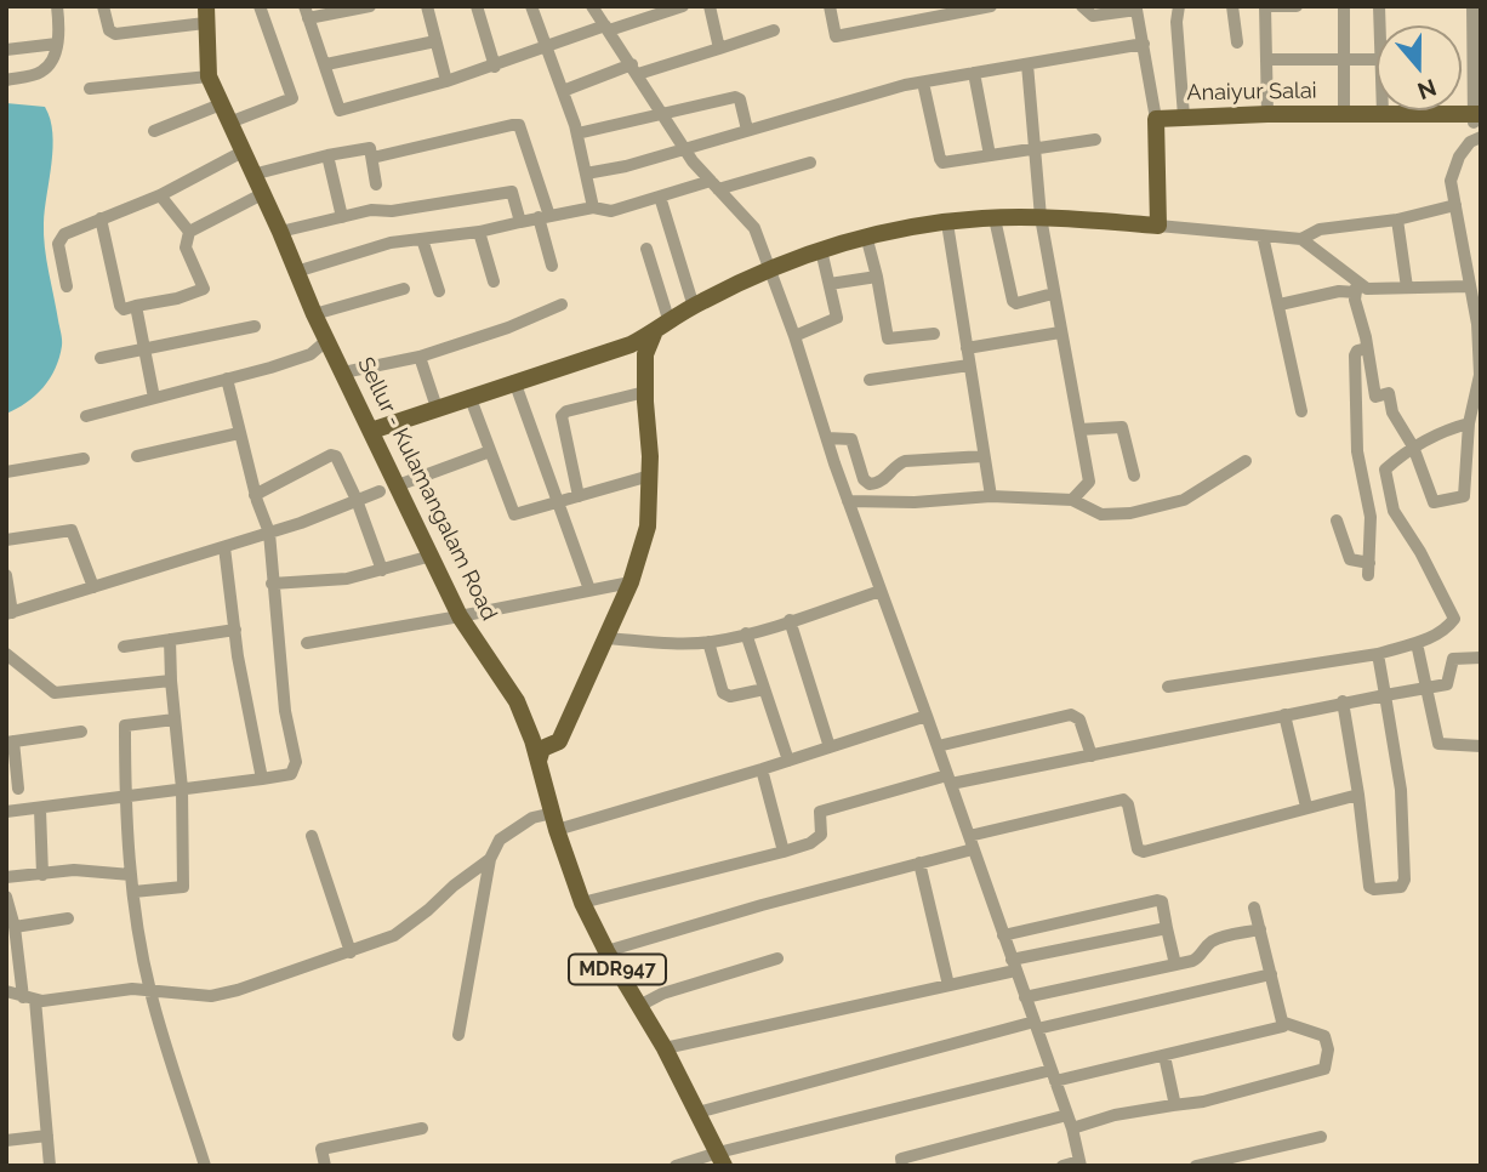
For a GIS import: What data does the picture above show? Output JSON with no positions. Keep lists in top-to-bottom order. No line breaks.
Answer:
{"streets":{"main road":["Anaiyur Salai","Sellur - Kulamangalam Road","MDR947"]},"north":"bottom"}
